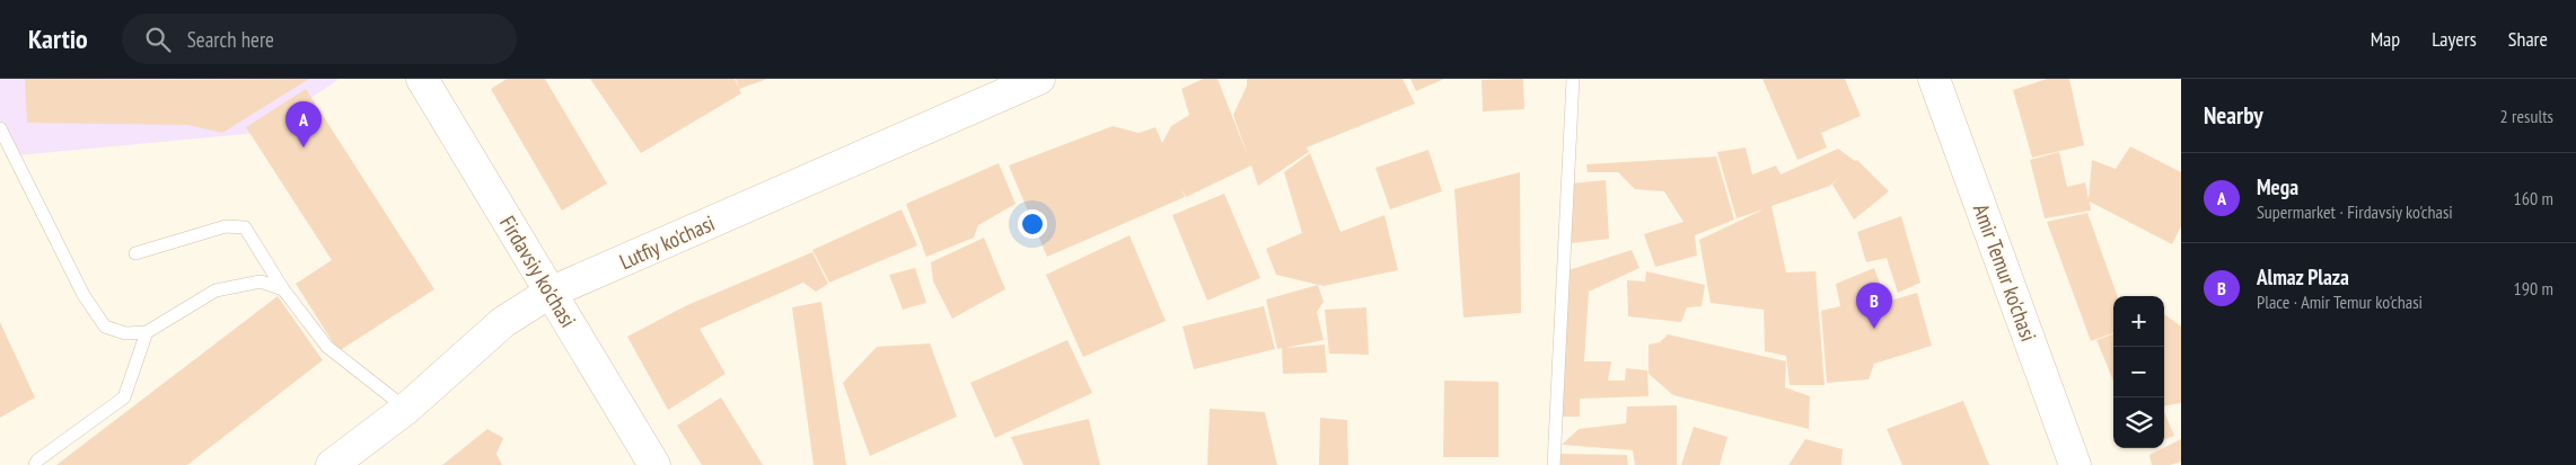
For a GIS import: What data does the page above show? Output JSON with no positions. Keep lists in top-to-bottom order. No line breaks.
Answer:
{"streets":{"main road":["Lutfiy ko'chasi","Firdavsiy ko'chasi","Amir Temur ko'chasi"]},"crossings":[["Lutfiy ko'chasi","Firdavsiy ko'chasi"]],"page":{"header":"Kartio","search":"Search here","nav":["Map","Layers","Share"],"heading":["Nearby","2 results"],"pins":["A","B"],"list":[{"mark":"A","name":"Mega","note":"Supermarket · Firdavsiy ko'chasi","value":"160 m"},{"mark":"B","name":"Almaz Plaza","note":"Place · Amir Temur ko'chasi","value":"190 m"}],"map_buttons":["+","−"]}}
